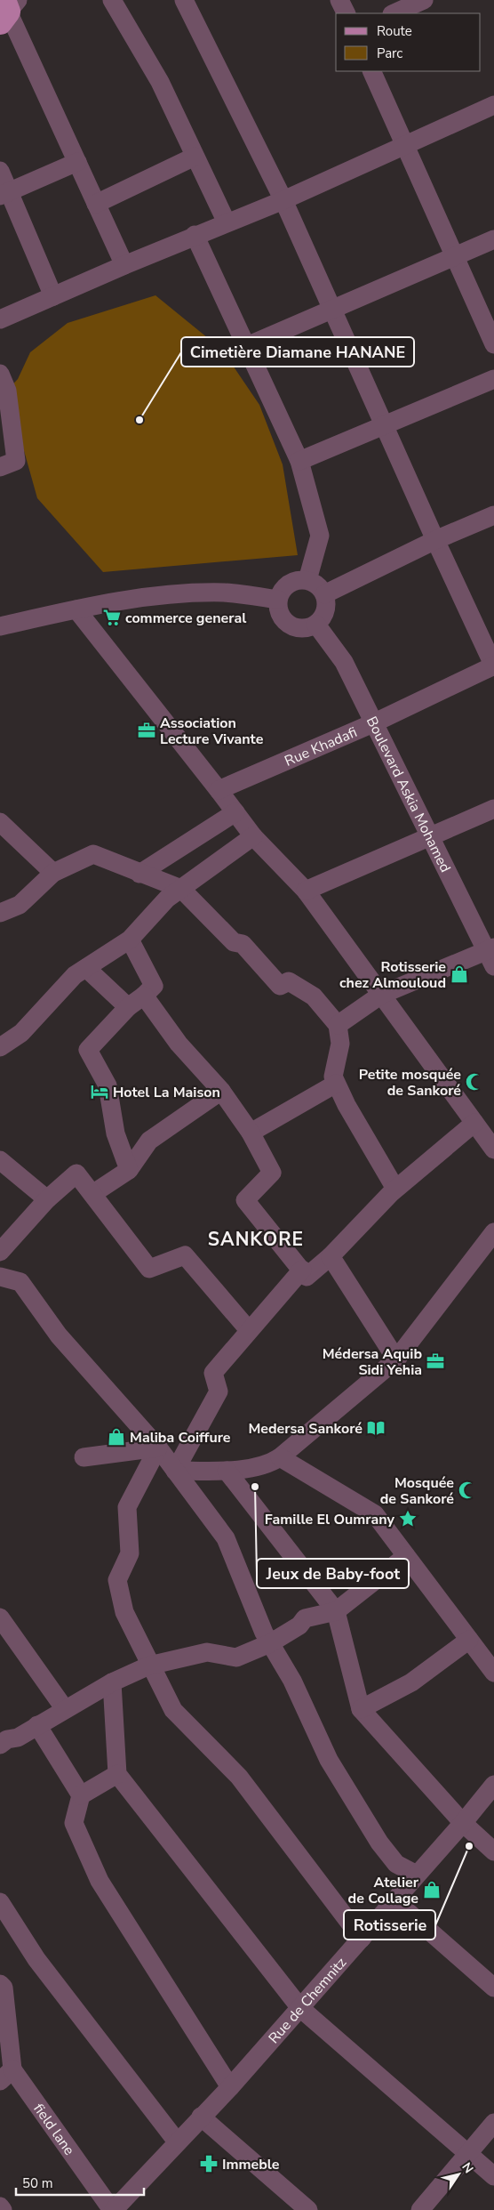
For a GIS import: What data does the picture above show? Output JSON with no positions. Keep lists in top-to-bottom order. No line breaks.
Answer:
{"streets":{"street":["Rue Khadafi","Boulevard Askia Mohamed","Rue de Chemnitz","field lane"]},"crossings":[["Rue Khadafi","Boulevard Askia Mohamed"],["Rue de Chemnitz","field lane"]],"districts":["SANKORE"],"places":{"other":["Cimetière Diamane HANANE","Jeux de Baby-foot","Rotisserie"],"supermarket":["commerce general"],"office":["Association Lecture Vivante","Médersa Aquib Sidi Yehia"],"shop":["Rotisserie chez Almouloud","Maliba Coiffure","Atelier de Collage"],"mosque":["Petite mosquée de Sankoré","Mosquée de Sankoré"],"hotel":["Hotel La Maison"],"library":["Medersa Sankoré"],"place":["Famille El Oumrany"],"pharmacy":["Immeble"]},"legend":["Route","Parc"],"scale_bar":"50 m","north":"top right"}
